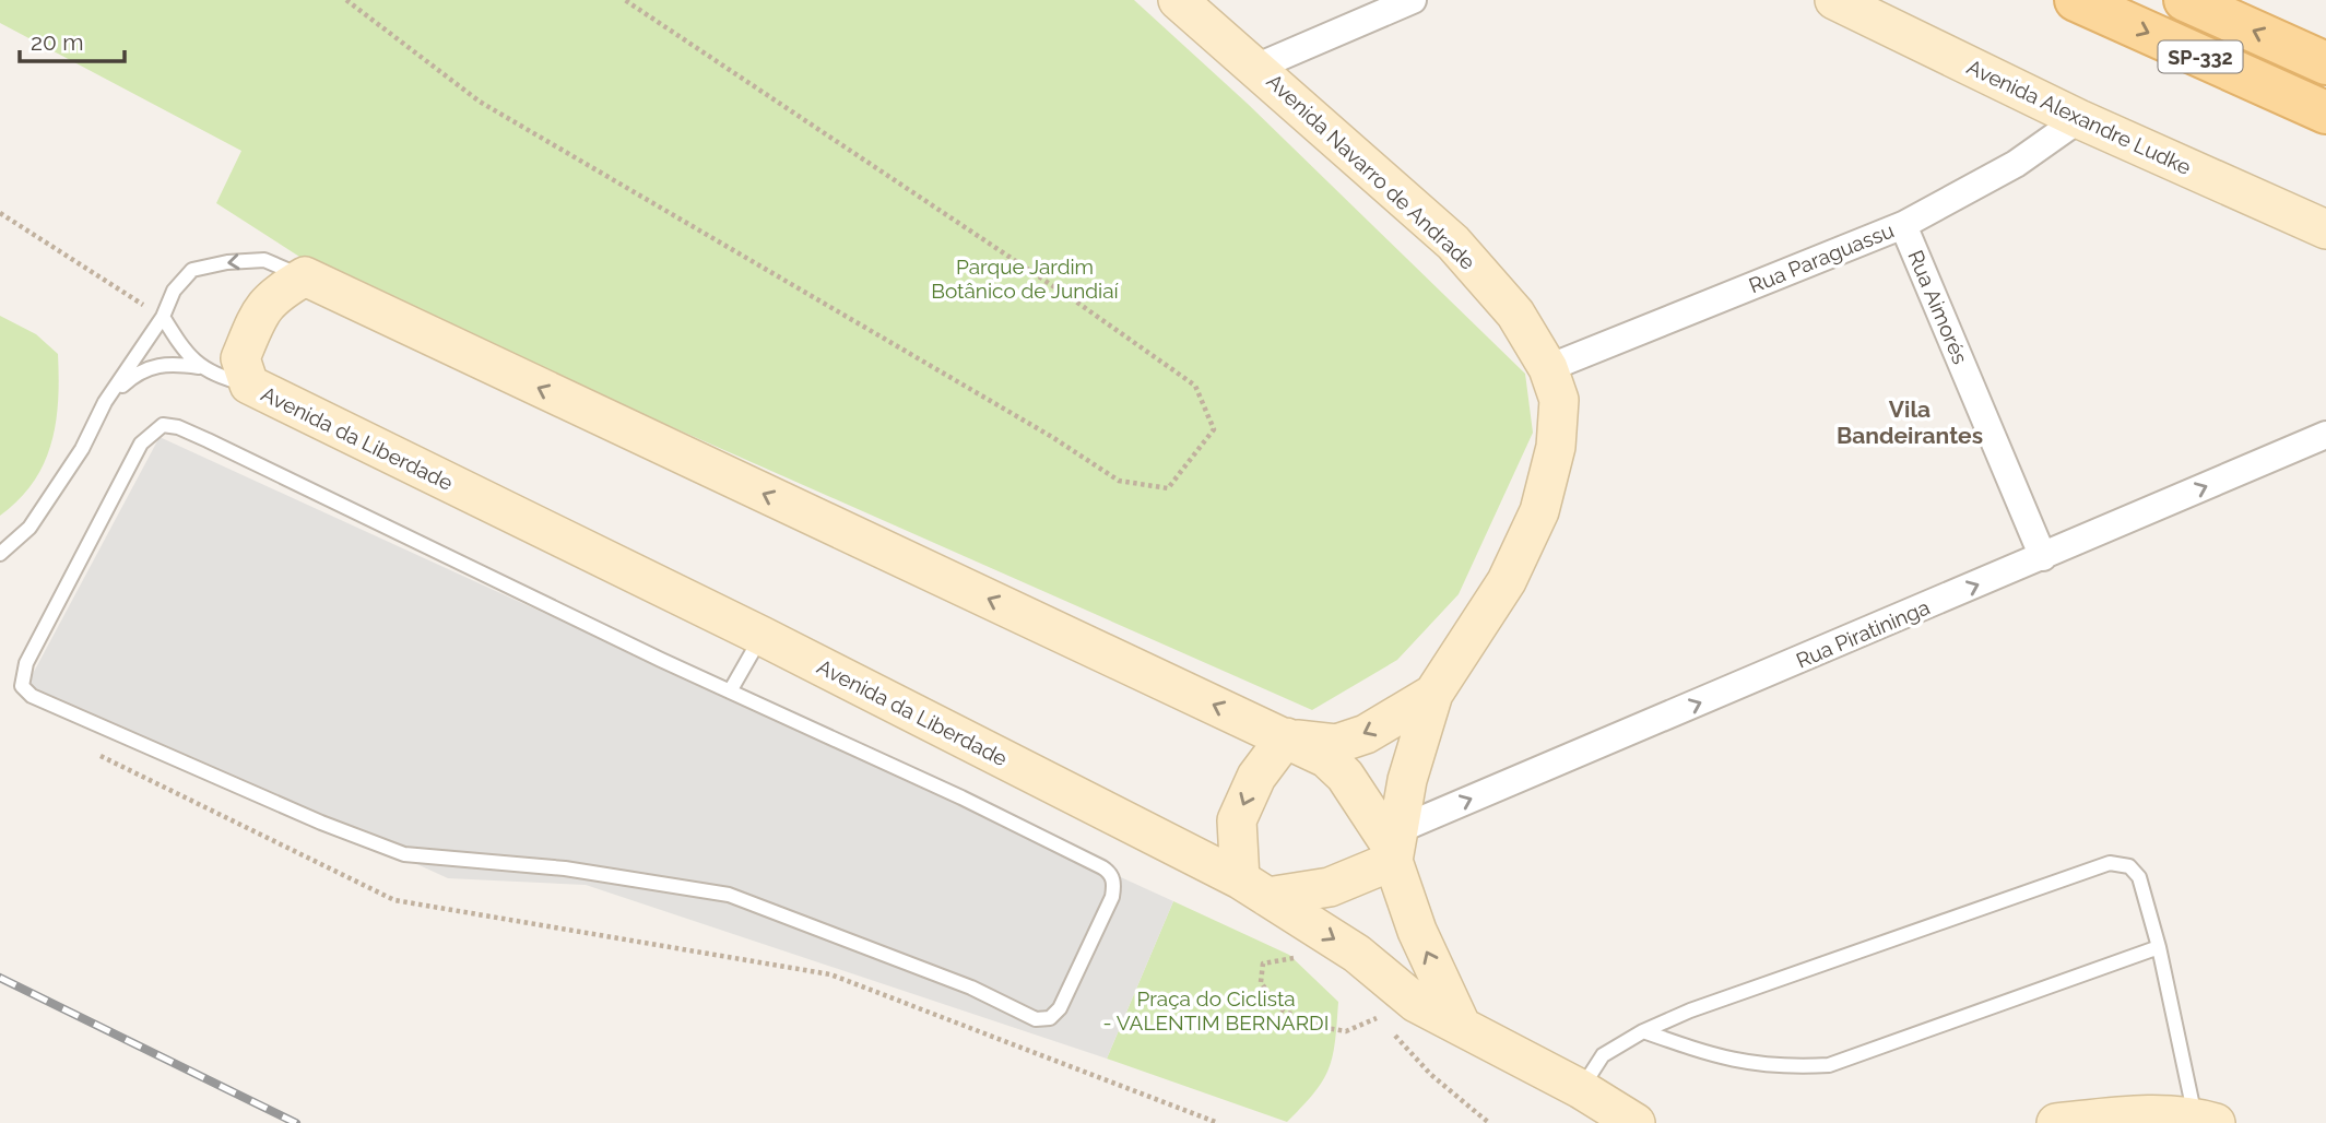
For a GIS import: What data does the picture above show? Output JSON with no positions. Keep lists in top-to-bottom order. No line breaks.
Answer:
{"streets":{"main road":["SP-332"],"street":["Avenida Alexandre Ludke","Avenida Navarro de Andrade","Rua Paraguassu","Rua Aimorés","Avenida da Liberdade","Rua Piratininga"]},"crossings":[["Avenida Alexandre Ludke","Rua Paraguassu"],["Avenida Navarro de Andrade","Rua Paraguassu"],["Avenida Navarro de Andrade","Rua Piratininga"],["Rua Paraguassu","Rua Aimorés"],["Rua Aimorés","Rua Piratininga"]],"one_way":["Rua Piratininga"],"districts":["Vila Bandeirantes"],"parks":["Parque Jardim Botânico de Jundiaí","Praça do Ciclista - VALENTIM BERNARDI"],"scale_bar":"20 m"}
